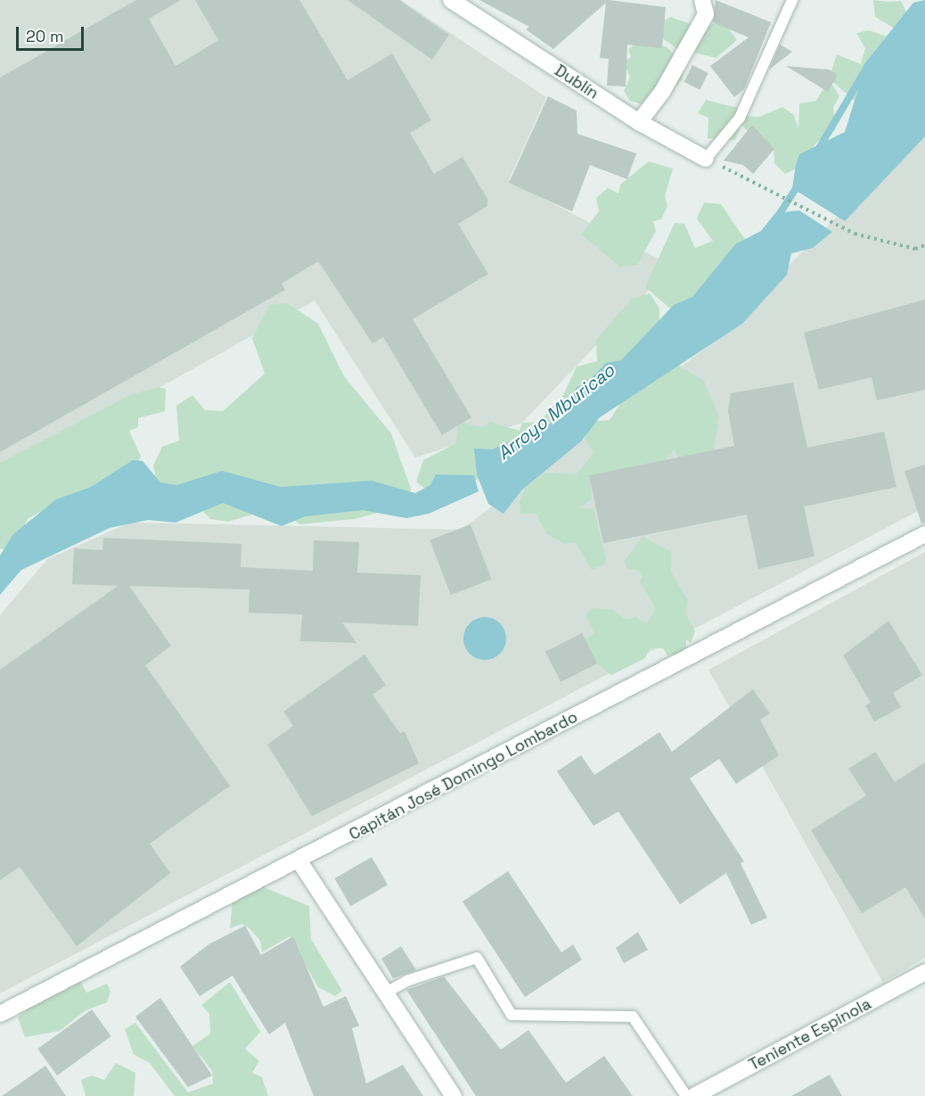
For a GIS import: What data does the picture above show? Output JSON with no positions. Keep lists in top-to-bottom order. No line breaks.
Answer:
{"streets":{"street":["Dublín","Capitán José Domingo Lombardo","Teniente Espinola"]},"water":["Arroyo Mburicao"],"scale_bar":"20 m"}
